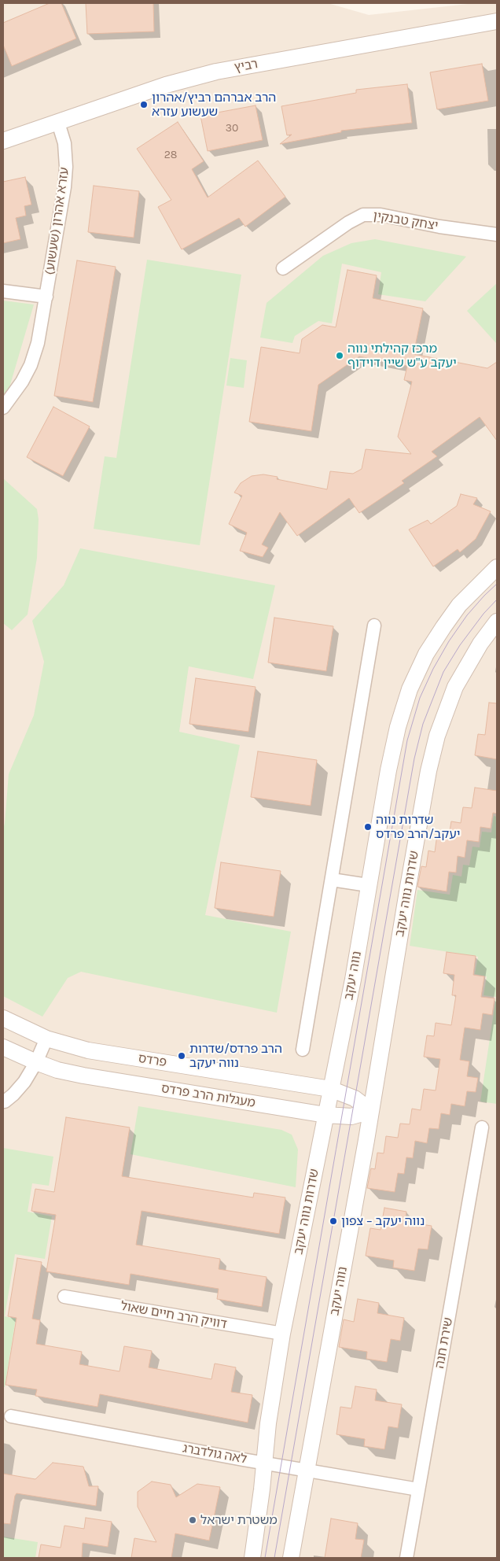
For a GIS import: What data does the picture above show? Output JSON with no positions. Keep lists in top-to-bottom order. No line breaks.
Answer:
{"streets":{"street":["רביץ","עזרא אהרון (שעשוע)","יצחק טבנקין","שדרות נווה יעקב","נווה יעקב","פרדס","מעגלות הרב פרדס","דוויק הרב חיים שאול","שירת חנה","לאה גולדברג"]},"crossings":[["רביץ","עזרא אהרון (שעשוע)"],["שדרות נווה יעקב","נווה יעקב"],["שדרות נווה יעקב","פרדס"],["שדרות נווה יעקב","מעגלות הרב פרדס"],["שדרות נווה יעקב","דוויק הרב חיים שאול"],["נווה יעקב","פרדס"],["נווה יעקב","מעגלות הרב פרדס"],["נווה יעקב","לאה גולדברג"],["שירת חנה","לאה גולדברג"]],"places":["הרב אברהם רביץ/אהרון שעשוע עזרא","מרכז קהילתי נווה יעקב ע\"ש שיין דוידוף","שדרות נווה יעקב/הרב פרדס","הרב פרדס/שדרות נווה יעקב","נווה יעקב – צפון","משטרת ישראל"],"house_numbers":["30","28"]}
